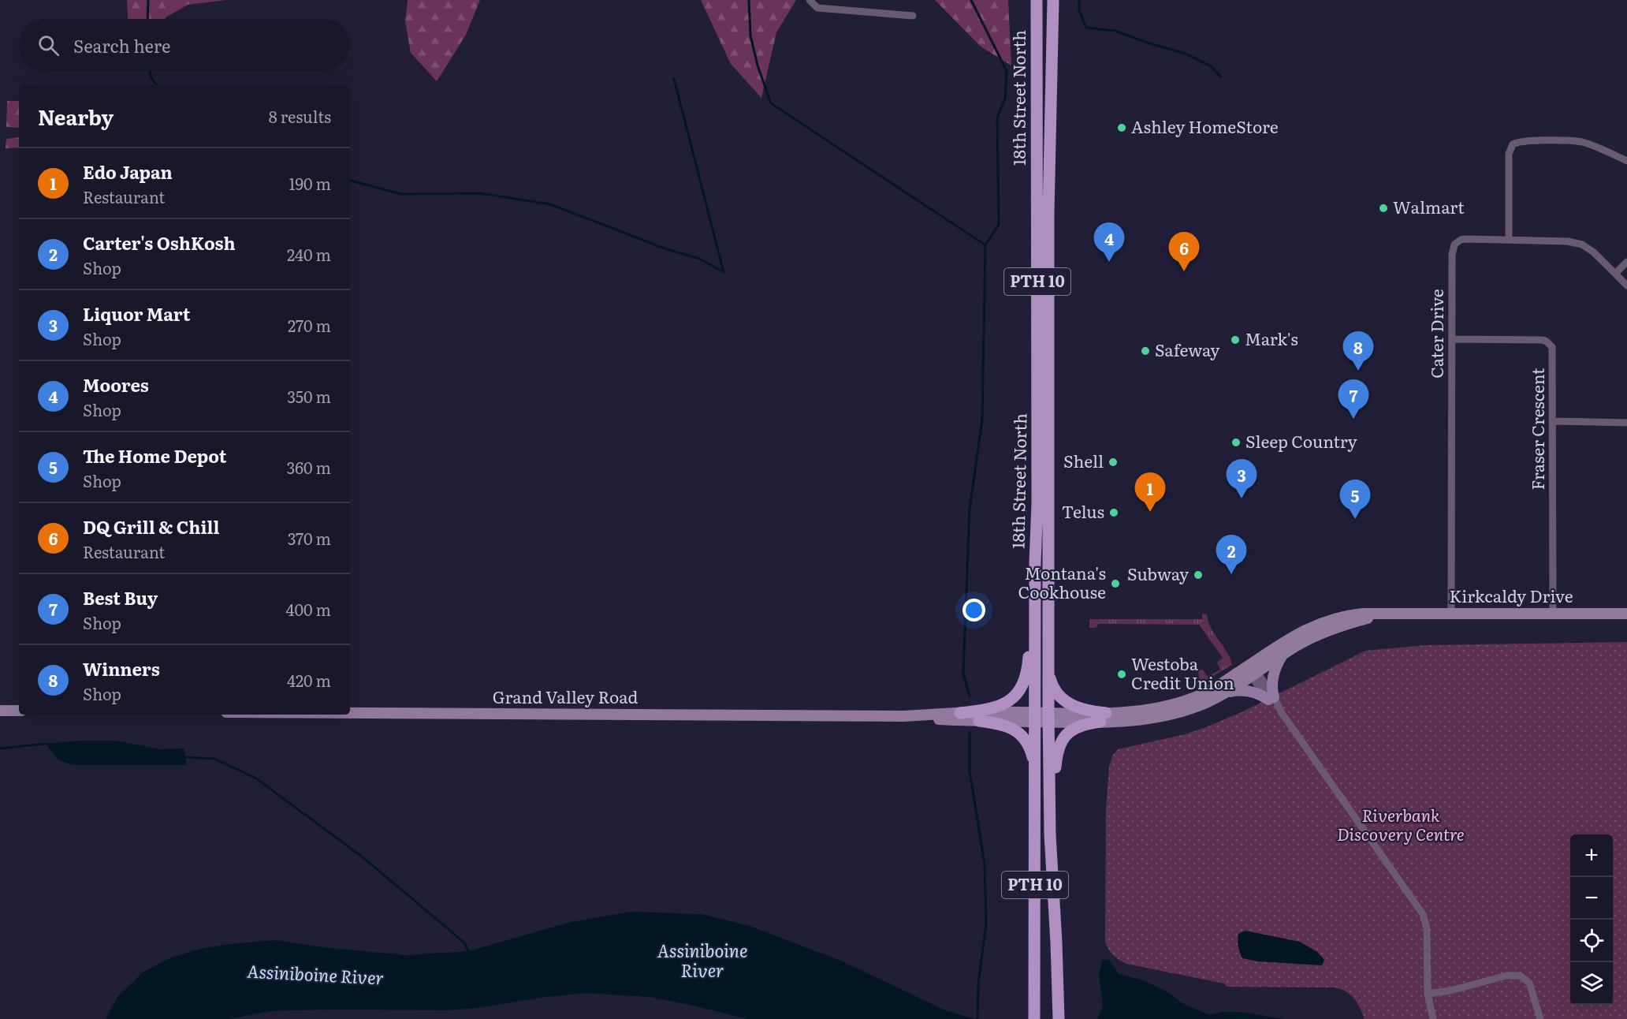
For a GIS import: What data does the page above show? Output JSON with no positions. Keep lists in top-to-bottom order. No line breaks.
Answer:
{"streets":{"main road":["18th Street North","PTH 10","Kirkcaldy Drive","Grand Valley Road"],"street":["Cater Drive","Fraser Crescent"]},"crossings":[["18th Street North","Kirkcaldy Drive"],["18th Street North","Grand Valley Road"],["Cater Drive","Fraser Crescent"],["Cater Drive","Kirkcaldy Drive"],["Fraser Crescent","Kirkcaldy Drive"],["Kirkcaldy Drive","Grand Valley Road"]],"water":["Assiniboine River"],"parks":["Riverbank Discovery Centre"],"places":["Ashley HomeStore","Walmart","Mark's","Safeway","Sleep Country","Shell","Telus","Subway","Montana's Cookhouse","Westoba Credit Union"],"page":{"search":"Search here","heading":["Nearby","8 results"],"list":[{"mark":"1","name":"Edo Japan","note":"Restaurant","value":"190 m"},{"mark":"2","name":"Carter's OshKosh","note":"Shop","value":"240 m"},{"mark":"3","name":"Liquor Mart","note":"Shop","value":"270 m"},{"mark":"4","name":"Moores","note":"Shop","value":"350 m"},{"mark":"5","name":"The Home Depot","note":"Shop","value":"360 m"},{"mark":"6","name":"DQ Grill & Chill","note":"Restaurant","value":"370 m"},{"mark":"7","name":"Best Buy","note":"Shop","value":"400 m"},{"mark":"8","name":"Winners","note":"Shop","value":"420 m"}],"pins":["4","6","8","7","3","1","5","2"],"map_buttons":["+","−"]}}
